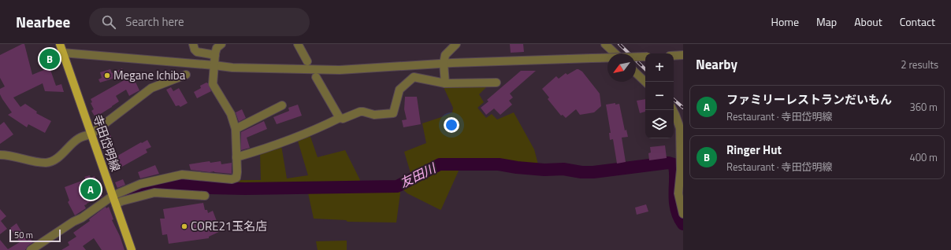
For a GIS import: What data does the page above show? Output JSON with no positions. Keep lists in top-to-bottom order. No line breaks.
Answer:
{"streets":{"main road":["寺田岱明線"]},"water":["友田川"],"places":["Megane Ichiba","CORE21玉名店"],"scale_bar":"50 m","north":"bottom left","page":{"header":"Nearbee","search":"Search here","nav":["Home","Map","About","Contact"],"heading":["Nearby","2 results"],"pins":["B","A"],"map_buttons":["+","−"],"list":[{"mark":"A","name":"ファミリーレストランだいもん","note":"Restaurant · 寺田岱明線","value":"360 m"},{"mark":"B","name":"Ringer Hut","note":"Restaurant · 寺田岱明線","value":"400 m"}],"scale":"50 m"}}
